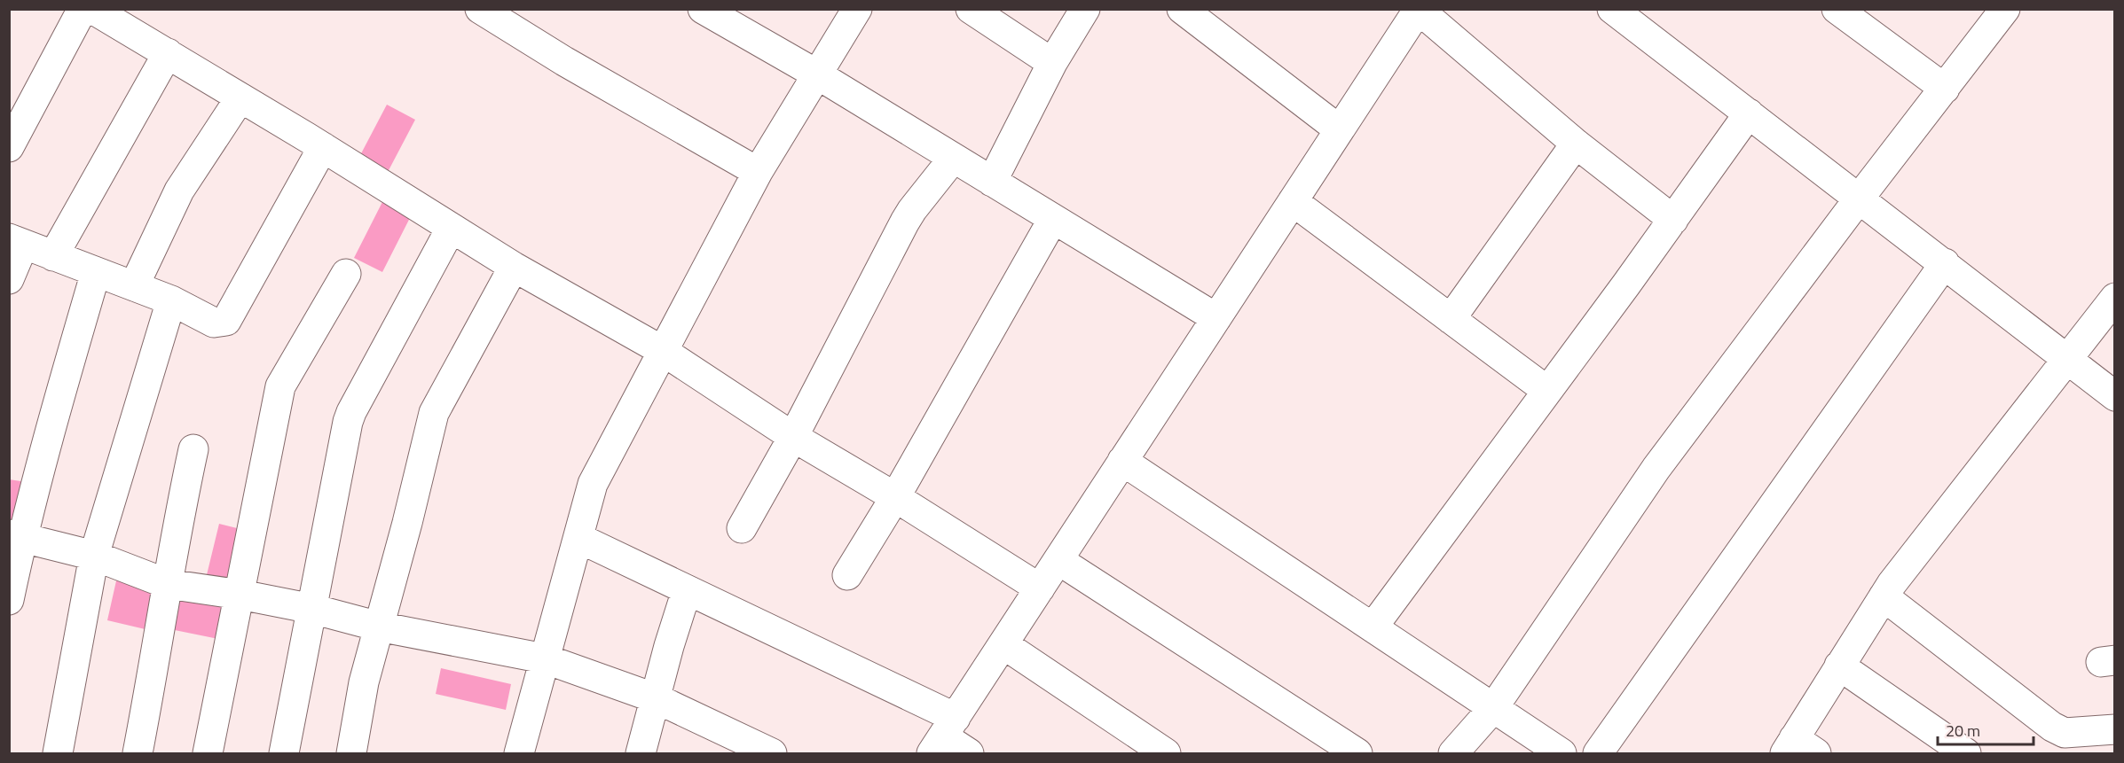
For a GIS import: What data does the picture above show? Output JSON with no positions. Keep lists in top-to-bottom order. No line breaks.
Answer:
{"scale_bar":"20 m"}
